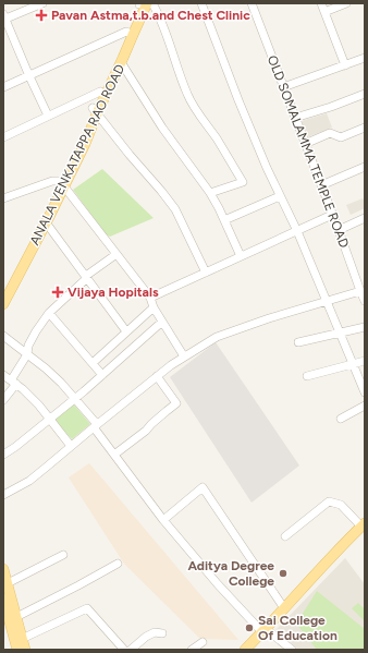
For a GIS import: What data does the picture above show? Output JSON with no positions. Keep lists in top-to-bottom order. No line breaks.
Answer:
{"streets":{"main road":["ANALA VENKATAPPA RAO ROAD"],"street":["OLD SOMALAMMA TEMPLE ROAD"]},"places":{"health":["Pavan Astma,t.b.and Chest Clinic","Vijaya Hopitals"],"other":["Aditya Degree College","Sai College Of Education"]}}
